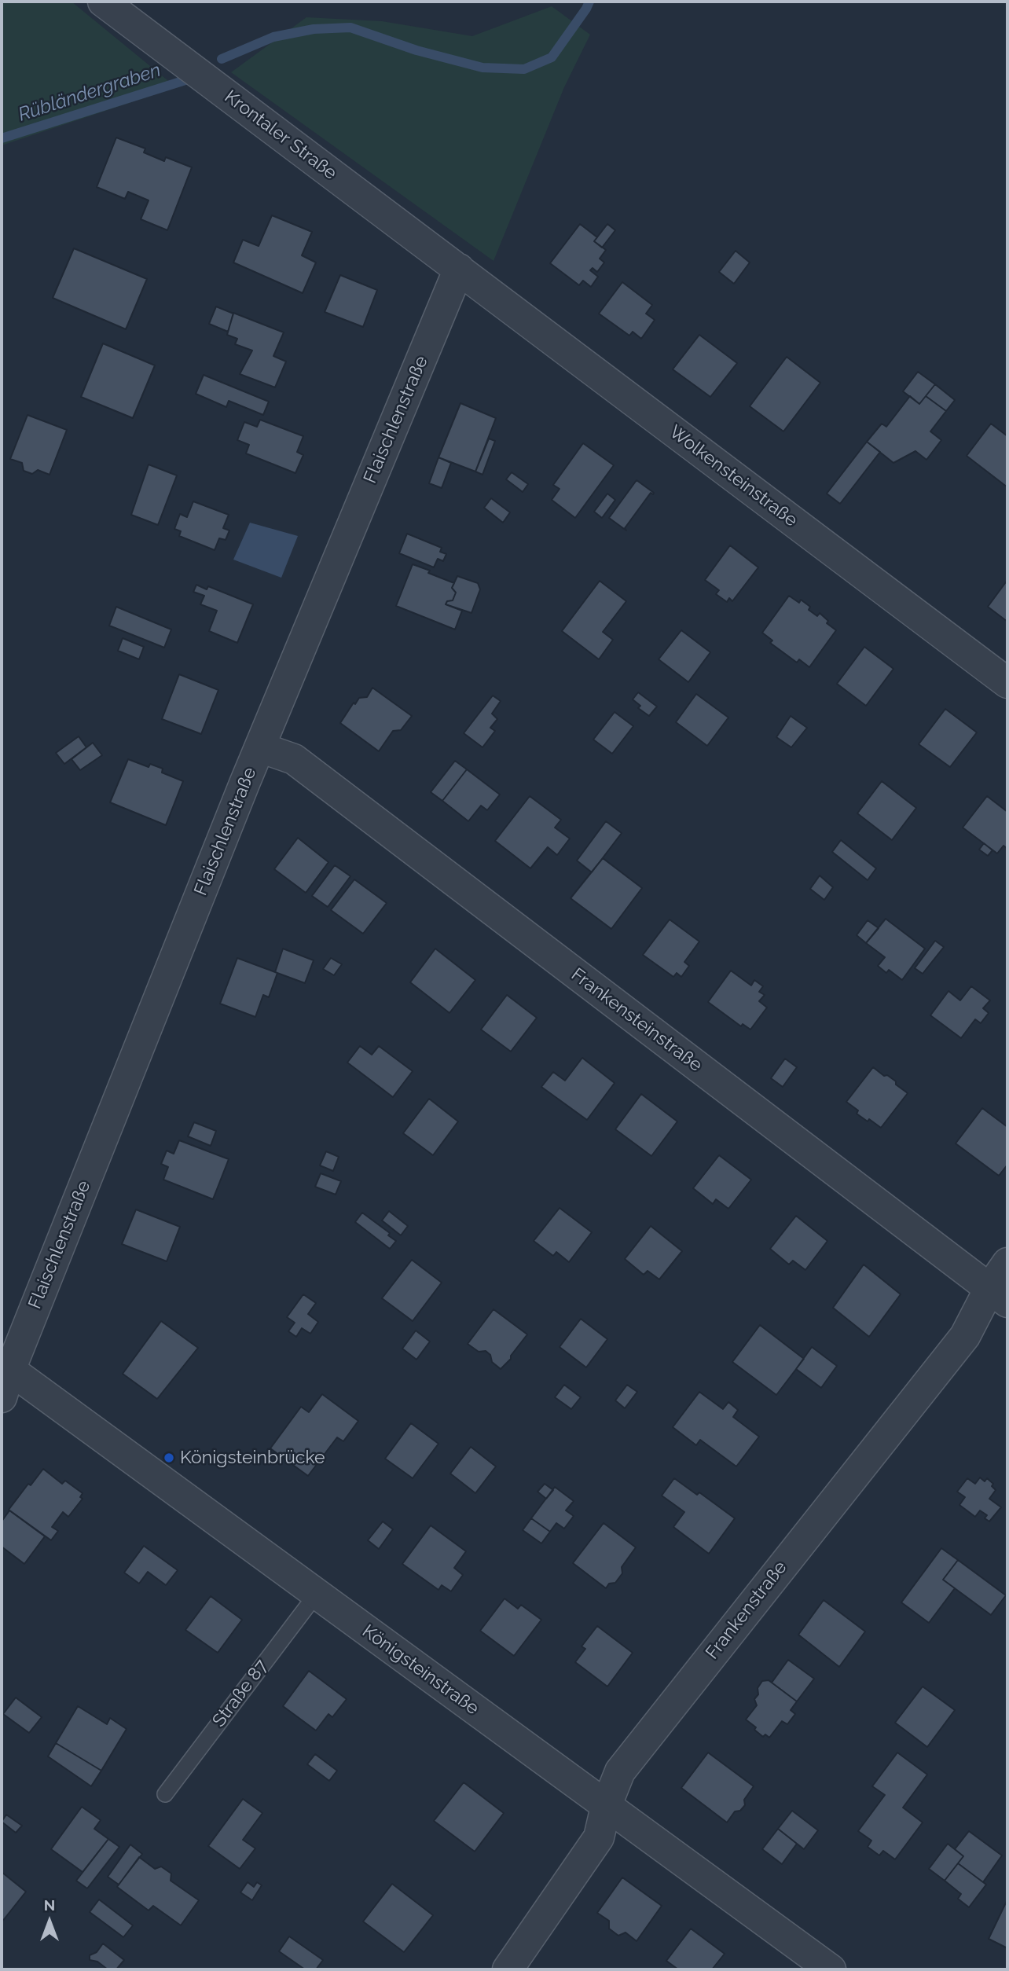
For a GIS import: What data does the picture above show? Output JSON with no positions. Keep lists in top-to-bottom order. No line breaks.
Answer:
{"streets":{"street":["Krontaler Straße","Flaischlenstraße","Wolkensteinstraße","Frankensteinstraße","Frankenstraße","Königsteinstraße"],"lane":["Straße 87"]},"crossings":[["Krontaler Straße","Flaischlenstraße"],["Krontaler Straße","Wolkensteinstraße"],["Flaischlenstraße","Wolkensteinstraße"],["Flaischlenstraße","Frankensteinstraße"],["Flaischlenstraße","Königsteinstraße"],["Frankensteinstraße","Frankenstraße"],["Frankenstraße","Königsteinstraße"],["Königsteinstraße","Straße 87"]],"water":["Rübländergraben"],"places":["Königsteinbrücke"],"north":"top"}
